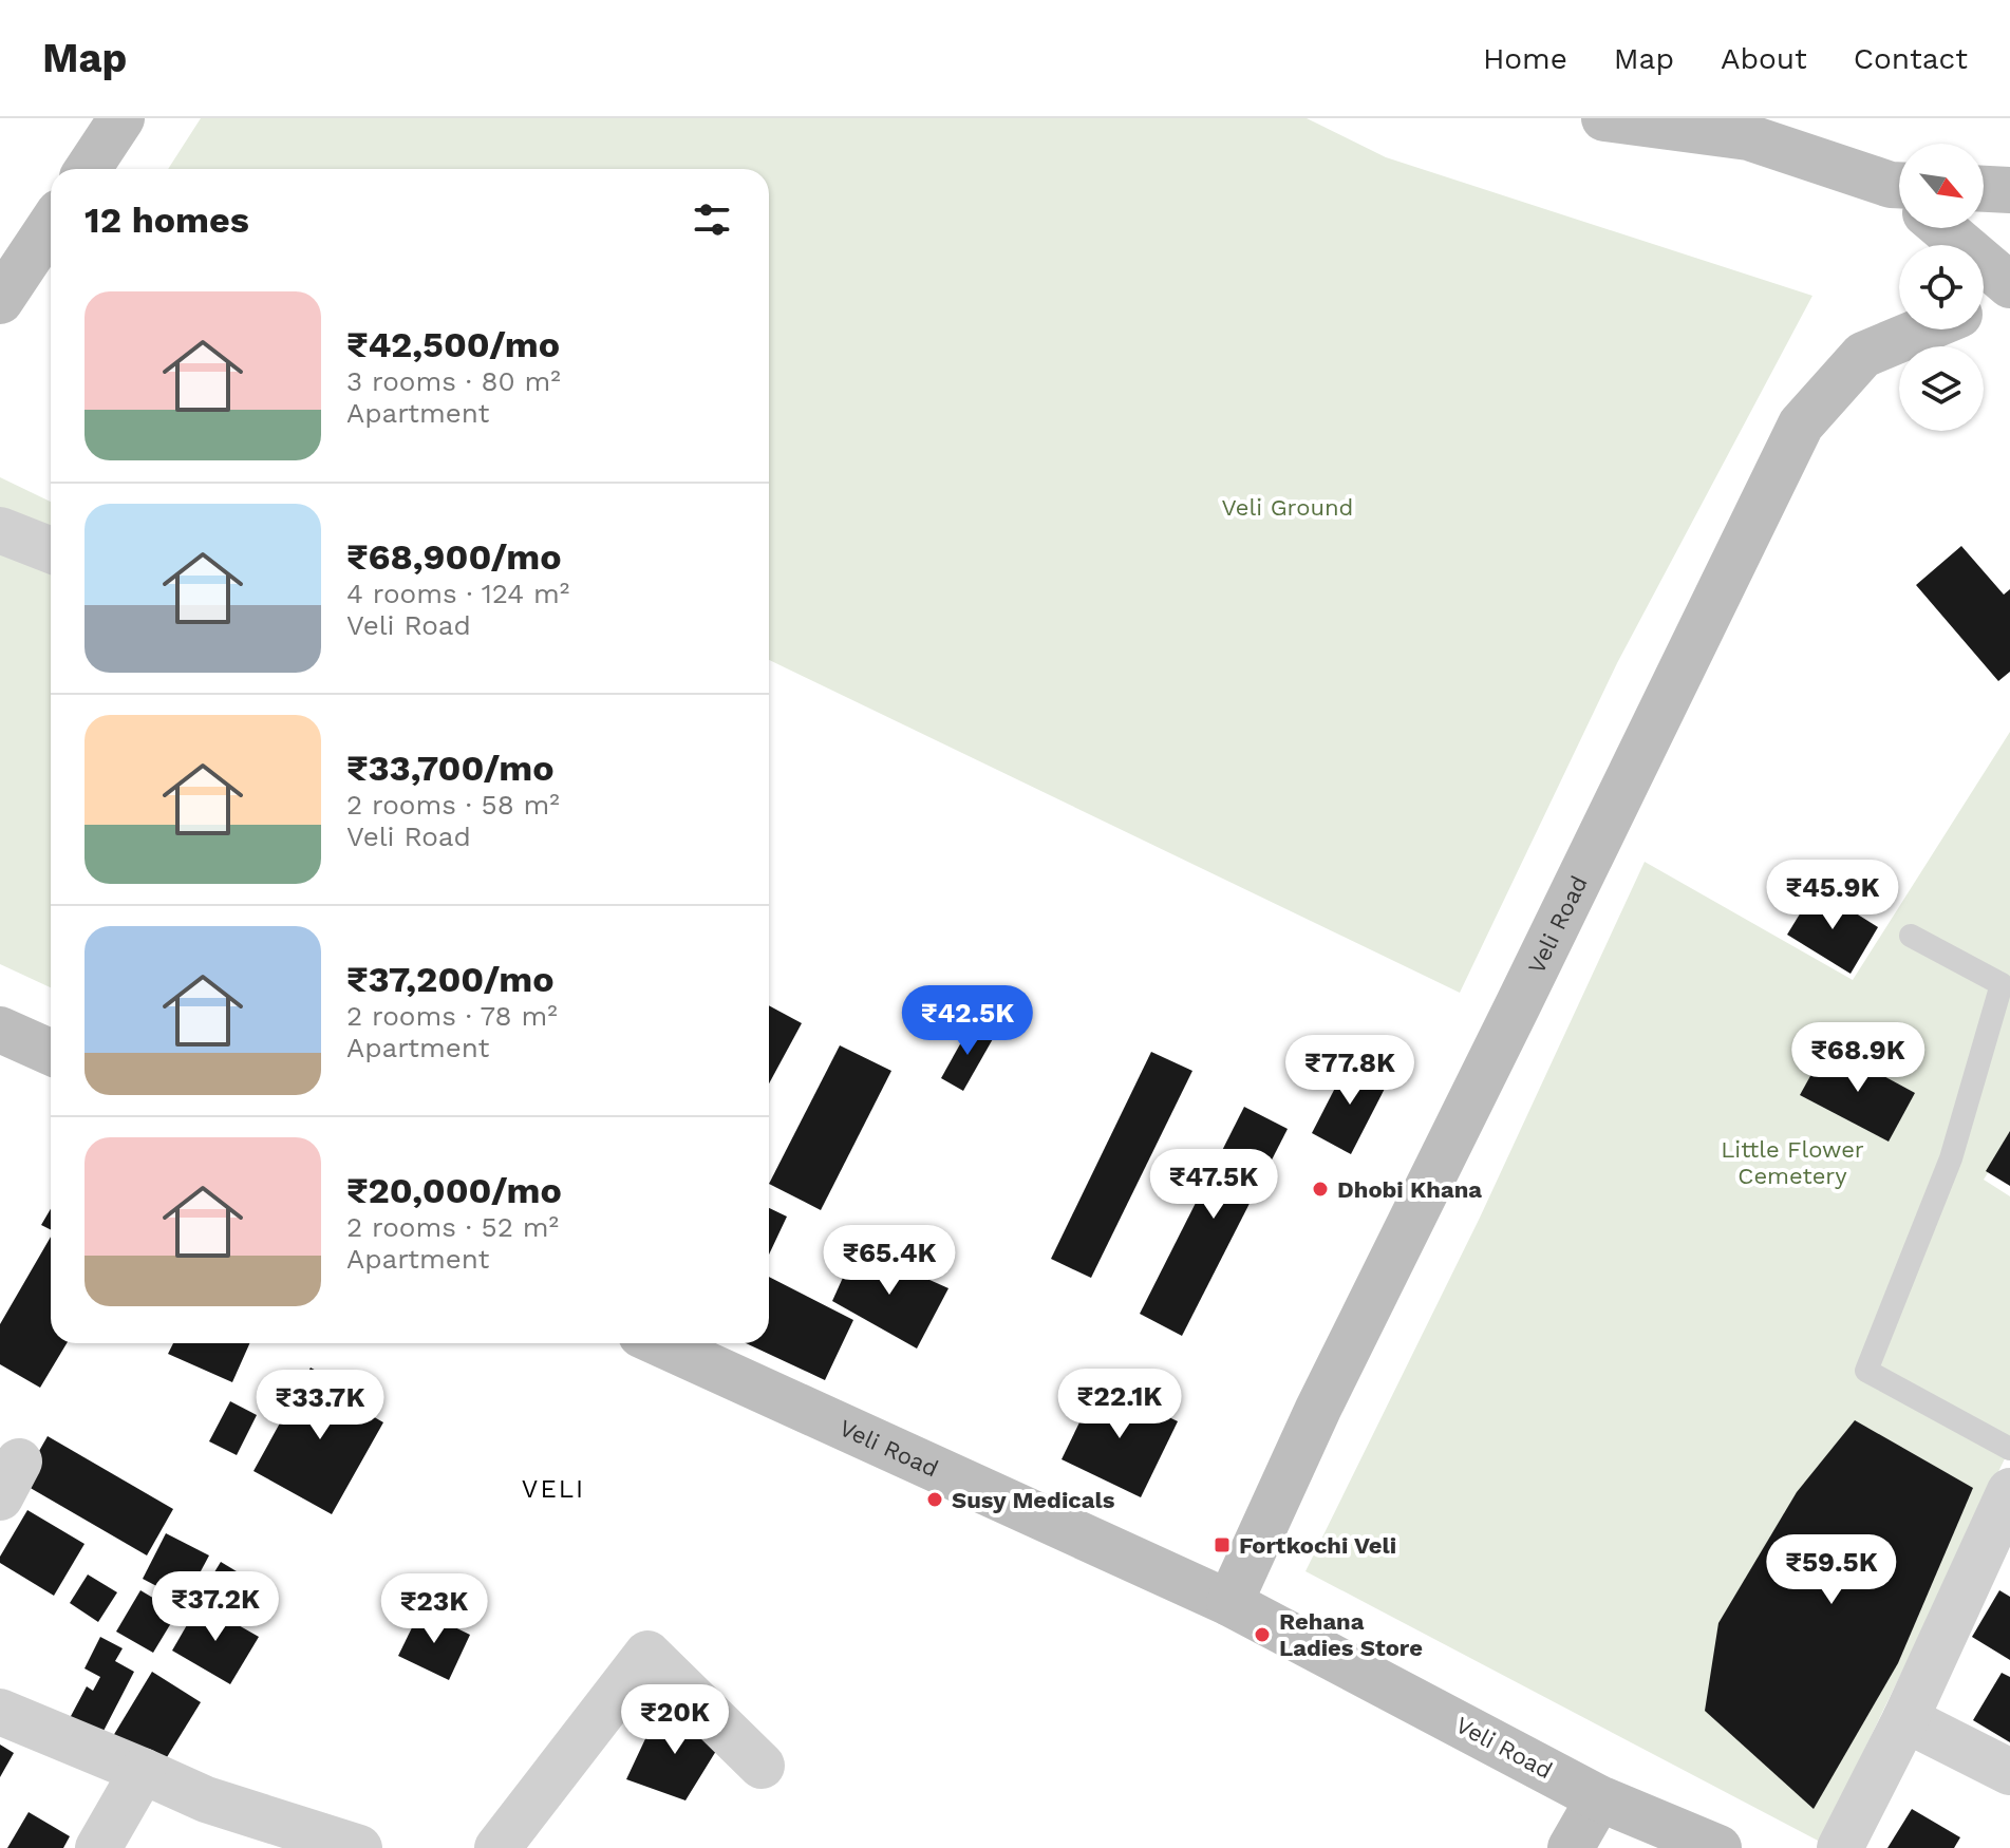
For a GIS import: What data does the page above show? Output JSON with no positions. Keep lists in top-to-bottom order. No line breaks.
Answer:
{"streets":{"main road":["Veli Road"]},"districts":["VELI"],"parks":["Veli Ground","Little Flower Cemetery"],"places":{"other":["Dhobi Khana","Susy Medicals","Rehana Ladies Store"],"transit":["Fortkochi Veli"]},"north":"bottom right","page":{"header":"Map","nav":["Home","Map","About","Contact"],"heading":"12 homes","list":[{"name":"₹42,500/mo","note":"3 rooms · 80 m² · Apartment"},{"name":"₹68,900/mo","note":"4 rooms · 124 m² · Veli Road"},{"name":"₹33,700/mo","note":"2 rooms · 58 m² · Veli Road"},{"name":"₹37,200/mo","note":"2 rooms · 78 m² · Apartment"},{"name":"₹20,000/mo","note":"2 rooms · 52 m² · Apartment"}],"price":["₹45.9K","₹42.5K","₹68.9K","₹77.8K","₹47.5K","₹65.4K","₹22.1K","₹33.7K","₹59.5K","₹37.2K","₹23K","₹20K"]}}
